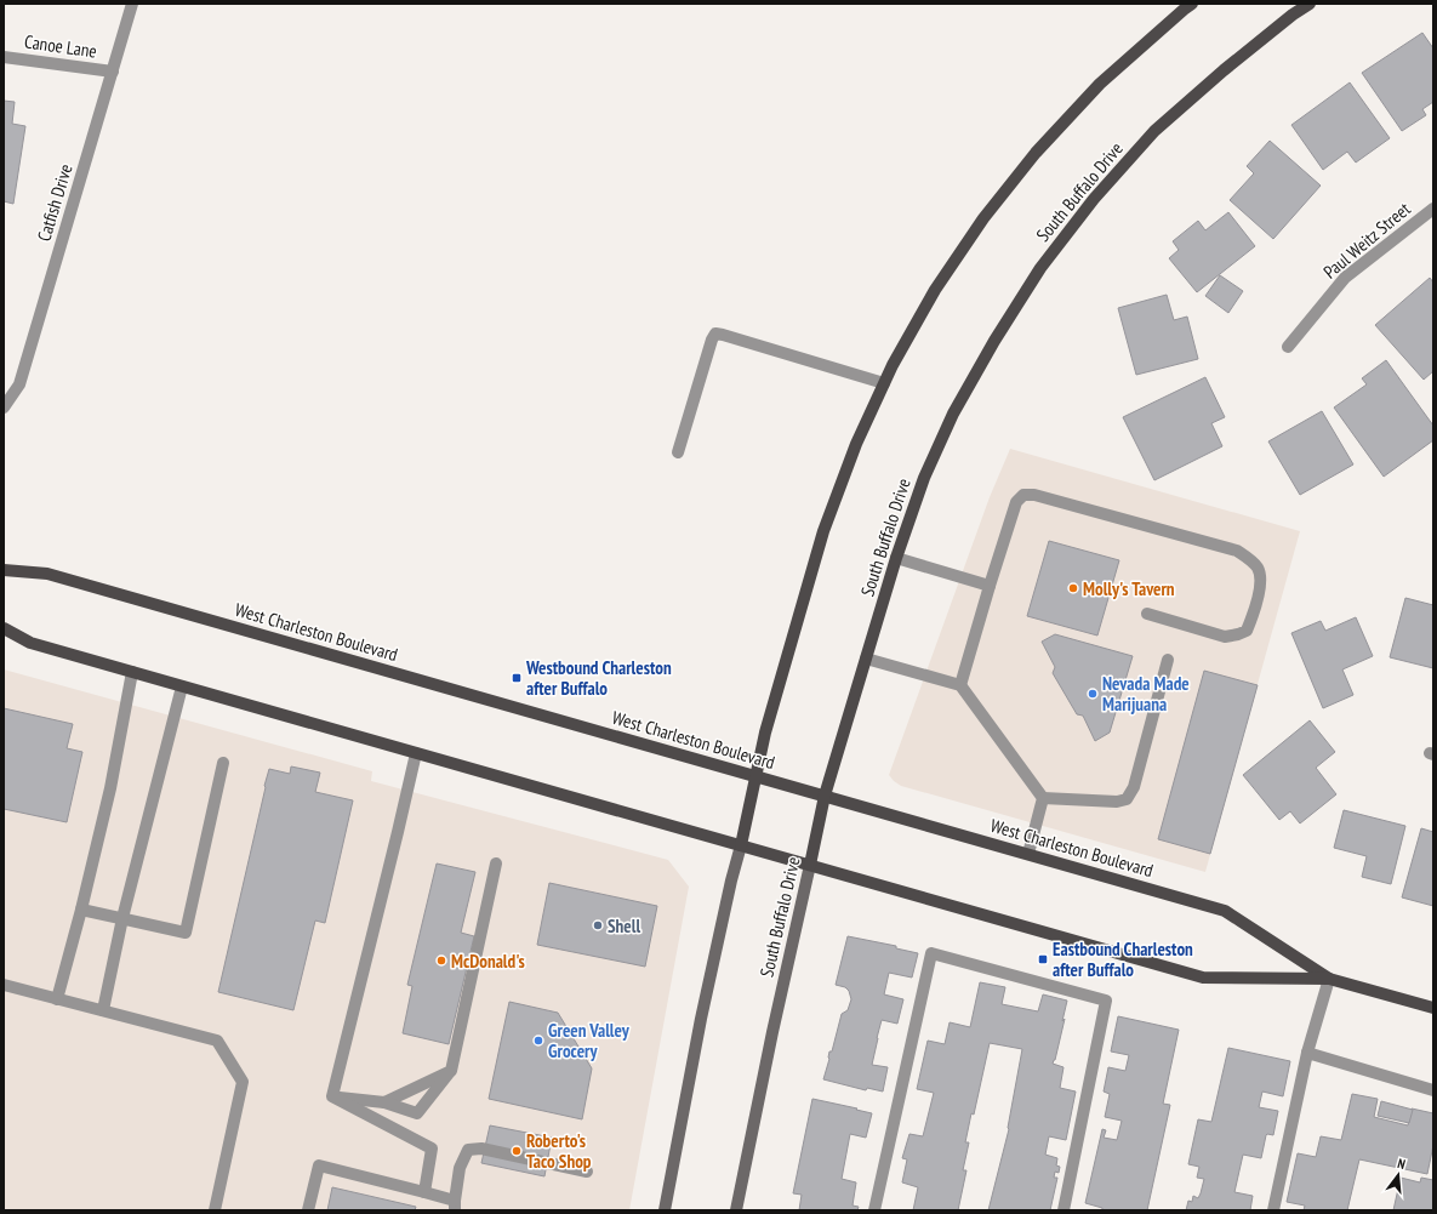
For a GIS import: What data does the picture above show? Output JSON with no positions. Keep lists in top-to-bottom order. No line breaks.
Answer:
{"streets":{"main road":["South Buffalo Drive","West Charleston Boulevard"],"street":["Canoe Lane","Catfish Drive","Paul Weitz Street"]},"crossings":[["Canoe Lane","Catfish Drive"],["South Buffalo Drive","West Charleston Boulevard"]],"places":{"other":["Molly's Tavern","Nevada Made Marijuana","Shell","McDonald's","Green Valley Grocery","Roberto's Taco Shop"],"transit":["Westbound Charleston after Buffalo","Eastbound Charleston after Buffalo"]},"north":"top"}
